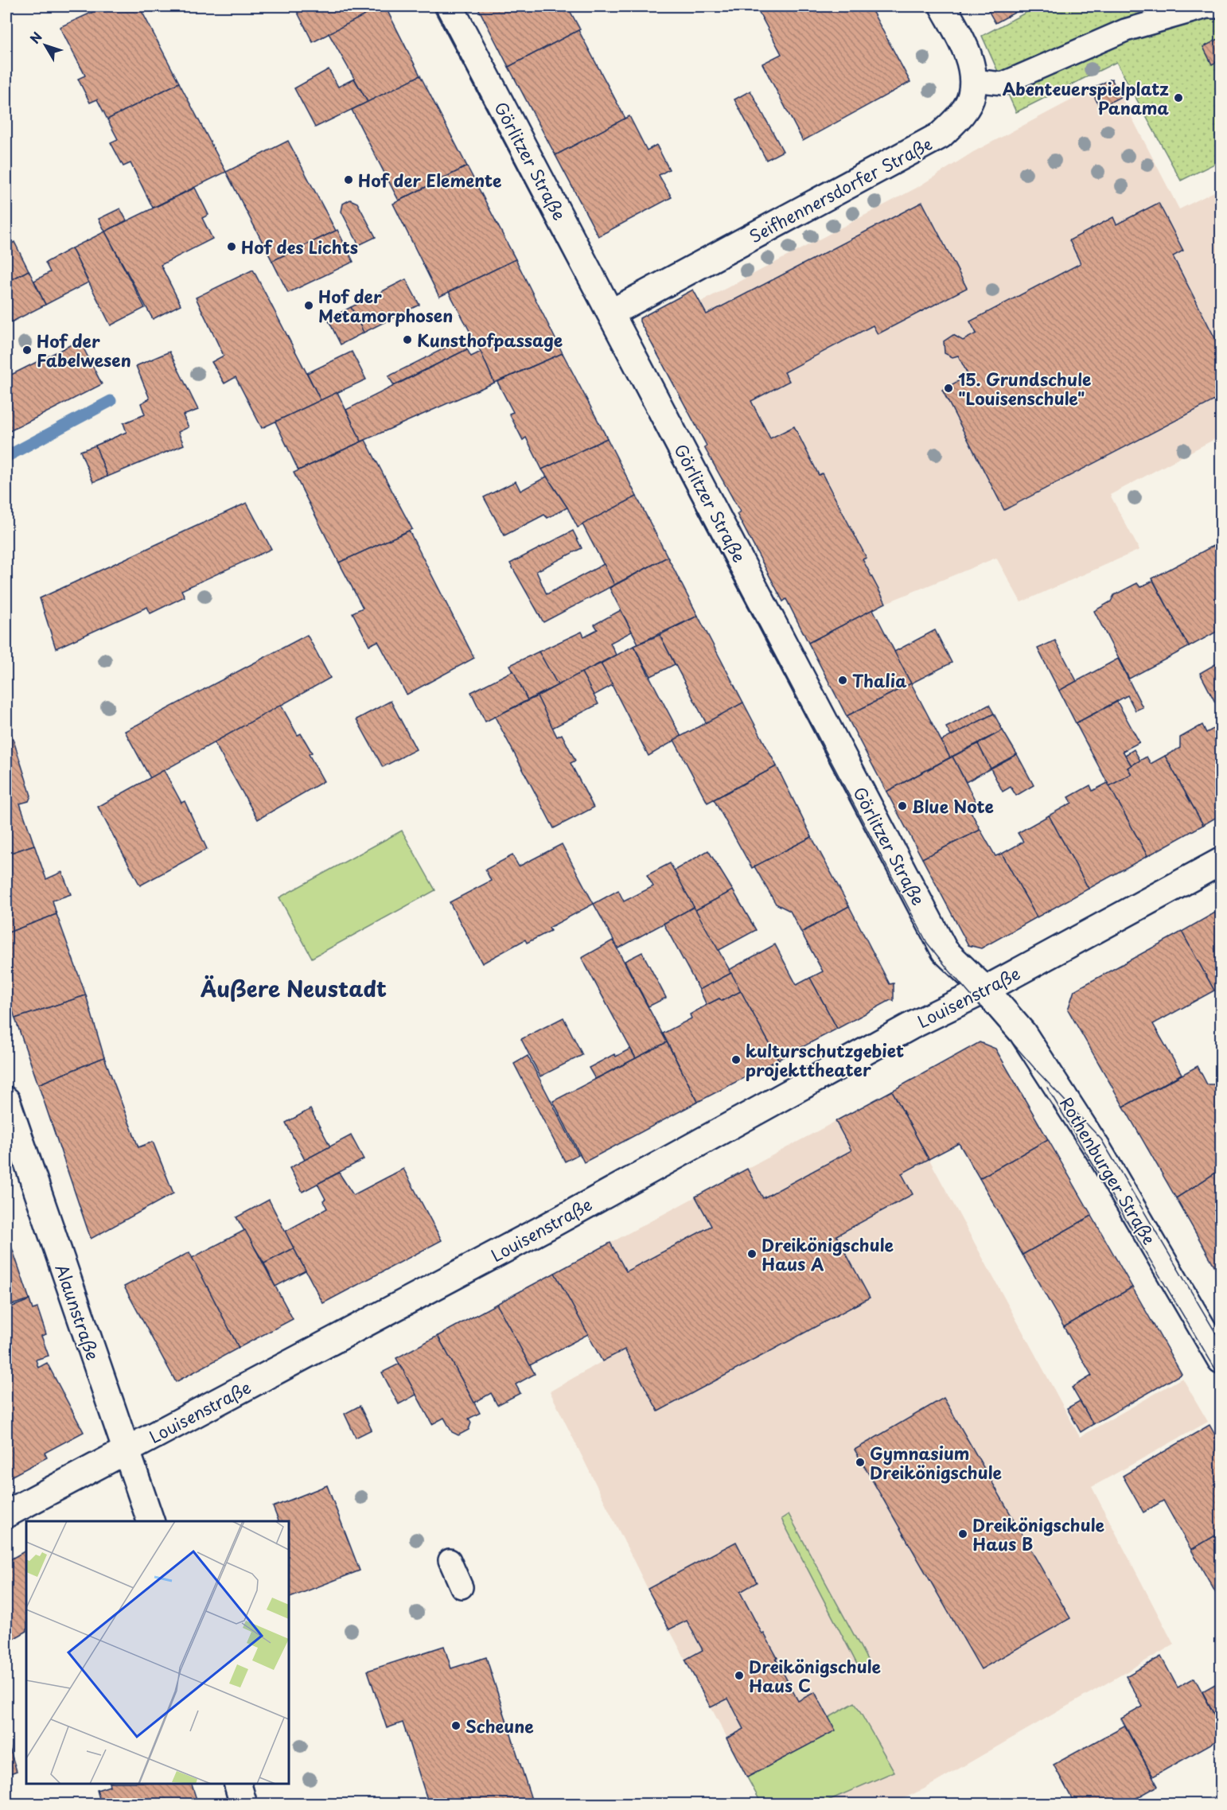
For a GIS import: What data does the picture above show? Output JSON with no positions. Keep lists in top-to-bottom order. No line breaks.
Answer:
{"streets":{"street":["Görlitzer Straße","Seifhennersdorfer Straße","Louisenstraße","Rothenburger Straße","Alaunstraße"]},"crossings":[["Görlitzer Straße","Seifhennersdorfer Straße"],["Görlitzer Straße","Louisenstraße"],["Görlitzer Straße","Rothenburger Straße"],["Louisenstraße","Rothenburger Straße"],["Louisenstraße","Alaunstraße"]],"districts":["Äußere Neustadt"],"places":["Abenteuerspielplatz Panama","Hof der Elemente","Hof des Lichts","Hof der Metamorphosen","Kunsthofpassage","Hof der Fabelwesen","15. Grundschule \"Louisenschule\"","Thalia","Blue Note","kulturschutzgebiet projekttheater","Dreikönigschule Haus A","Gymnasium Dreikönigschule","Dreikönigschule Haus B","Dreikönigschule Haus C","Scheune"],"north":"top left"}
